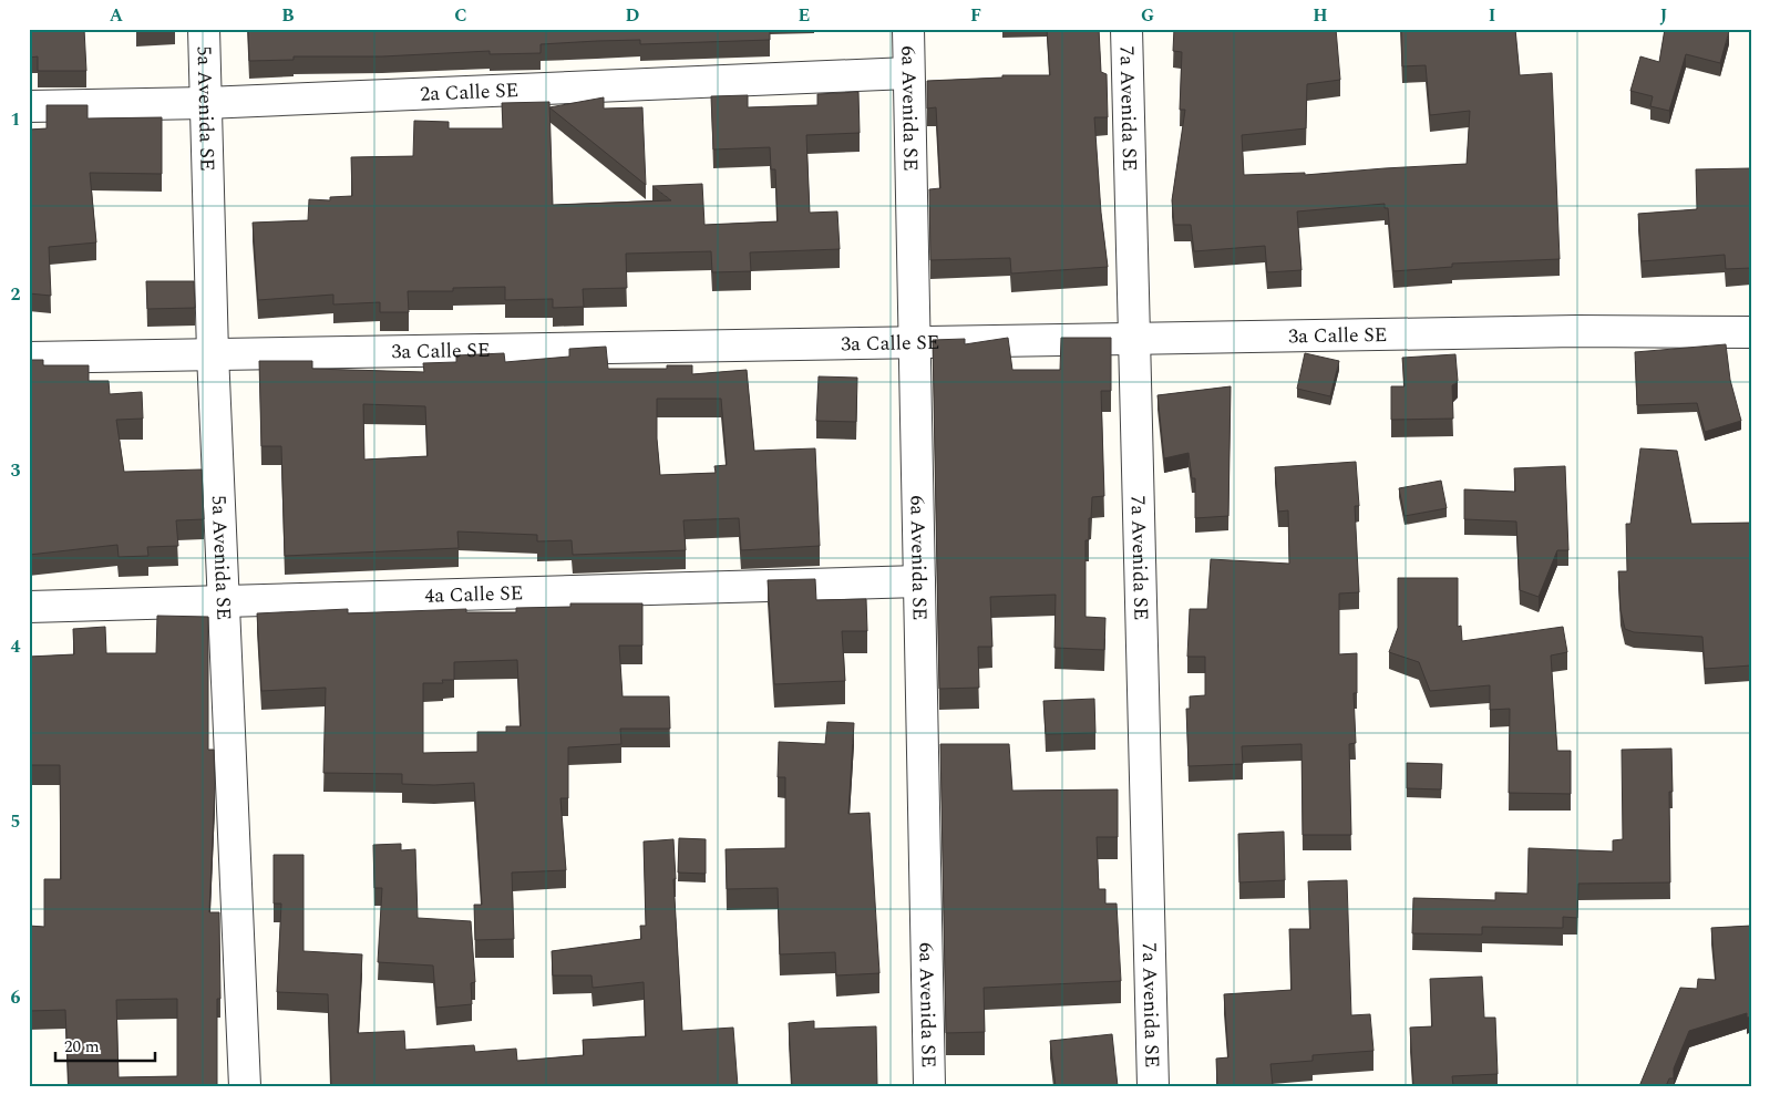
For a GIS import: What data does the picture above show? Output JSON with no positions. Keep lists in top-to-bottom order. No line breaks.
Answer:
{"streets":{"street":["2a Calle SE","5a Avenida SE","6a Avenida SE","7a Avenida SE","3a Calle SE","4a Calle SE"]},"crossings":[["2a Calle SE","5a Avenida SE"],["2a Calle SE","6a Avenida SE"],["5a Avenida SE","3a Calle SE"],["5a Avenida SE","4a Calle SE"],["6a Avenida SE","3a Calle SE"],["6a Avenida SE","4a Calle SE"],["7a Avenida SE","3a Calle SE"]],"scale_bar":"20 m","grid":{"columns":["A","B","C","D","E","F","G","H","I","J"],"rows":["1","2","3","4","5","6"]}}
